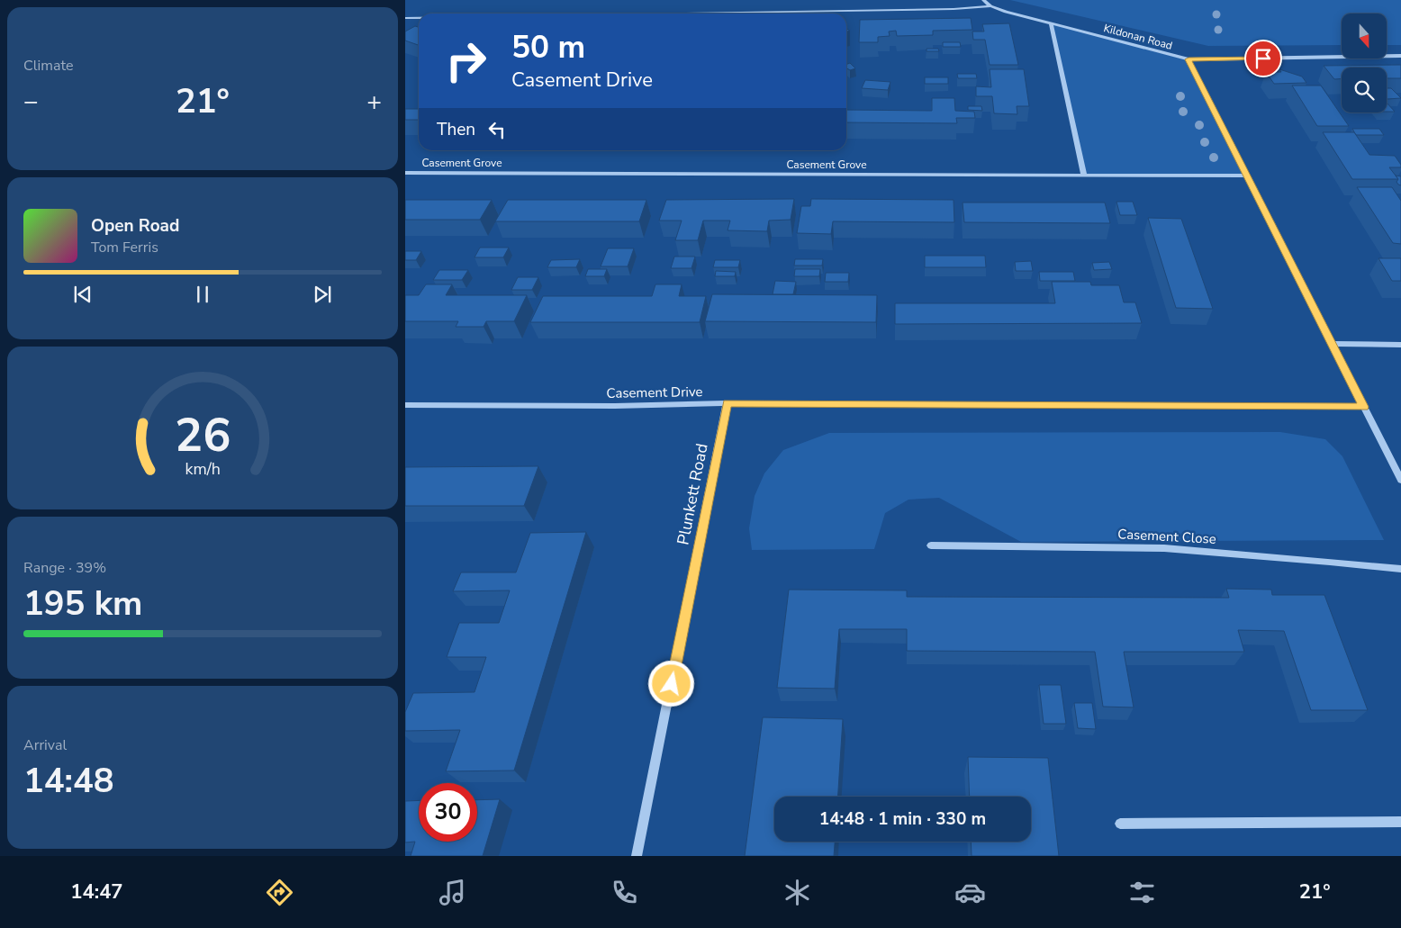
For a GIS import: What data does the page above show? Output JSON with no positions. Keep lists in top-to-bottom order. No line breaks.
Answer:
{"streets":{"street":["Kildonan Road","Casement Grove","Casement Drive","Plunkett Road","Casement Close"]},"crossings":[["Casement Drive","Plunkett Road"]],"north":"bottom","page":{"tile":["Climate",["Range · 39%","195 km"],["Arrival","14:48"]],"turn":["50 m","Casement Drive"],"heat":["−","21°","+"],"then":"Then","song":["Open Road","Tom Ferris"],"limit":"30","trip":"14:48 · 1 min · 330 m","tabs":["14:47","21°"],"gauge":["26","km/h"]}}
